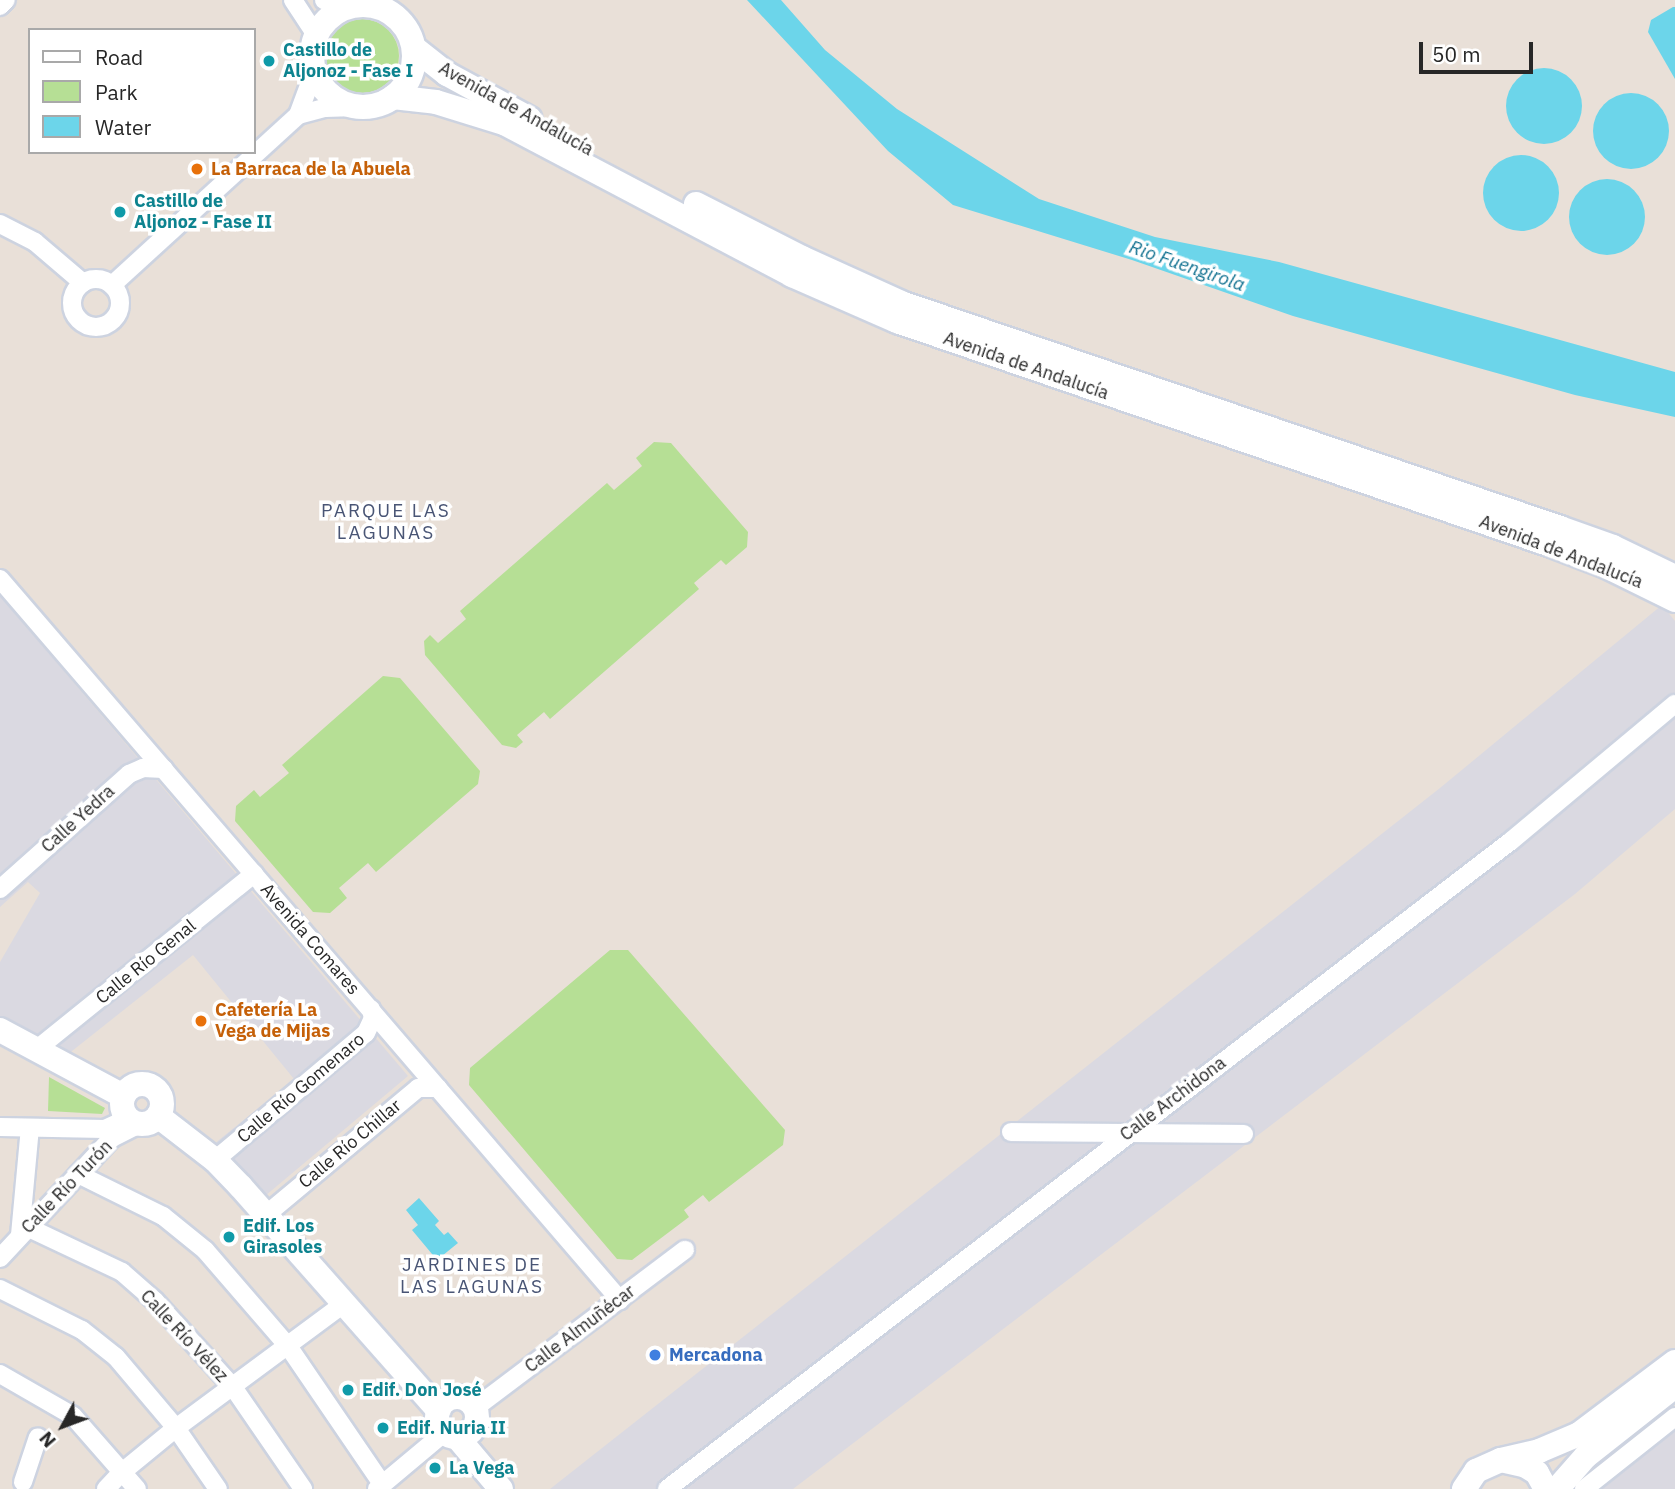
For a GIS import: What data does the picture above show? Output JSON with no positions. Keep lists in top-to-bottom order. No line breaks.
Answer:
{"streets":{"street":["Avenida de Andalucía","Calle Yedra","Avenida Comares","Calle Río Genal","Calle Río Gomenaro","Calle Archidona","Calle Río Chillar","Calle Río Turón","Calle Almuñécar","Calle Río Vélez"]},"crossings":[["Calle Yedra","Avenida Comares"],["Avenida Comares","Calle Río Genal"],["Avenida Comares","Calle Río Gomenaro"],["Avenida Comares","Calle Río Chillar"],["Avenida Comares","Calle Almuñécar"],["Calle Río Turón","Calle Río Vélez"]],"districts":["PARQUE LAS LAGUNAS","JARDINES DE LAS LAGUNAS"],"water":["Rio Fuengirola"],"places":["Castillo de Aljonoz - Fase I","La Barraca de la Abuela","Castillo de Aljonoz - Fase II","Cafetería La Vega de Mijas","Edif. Los Girasoles","Mercadona","Edif. Don José","Edif. Nuria II","La Vega"],"legend":["Road","Park","Water"],"scale_bar":"50 m","north":"bottom left"}
